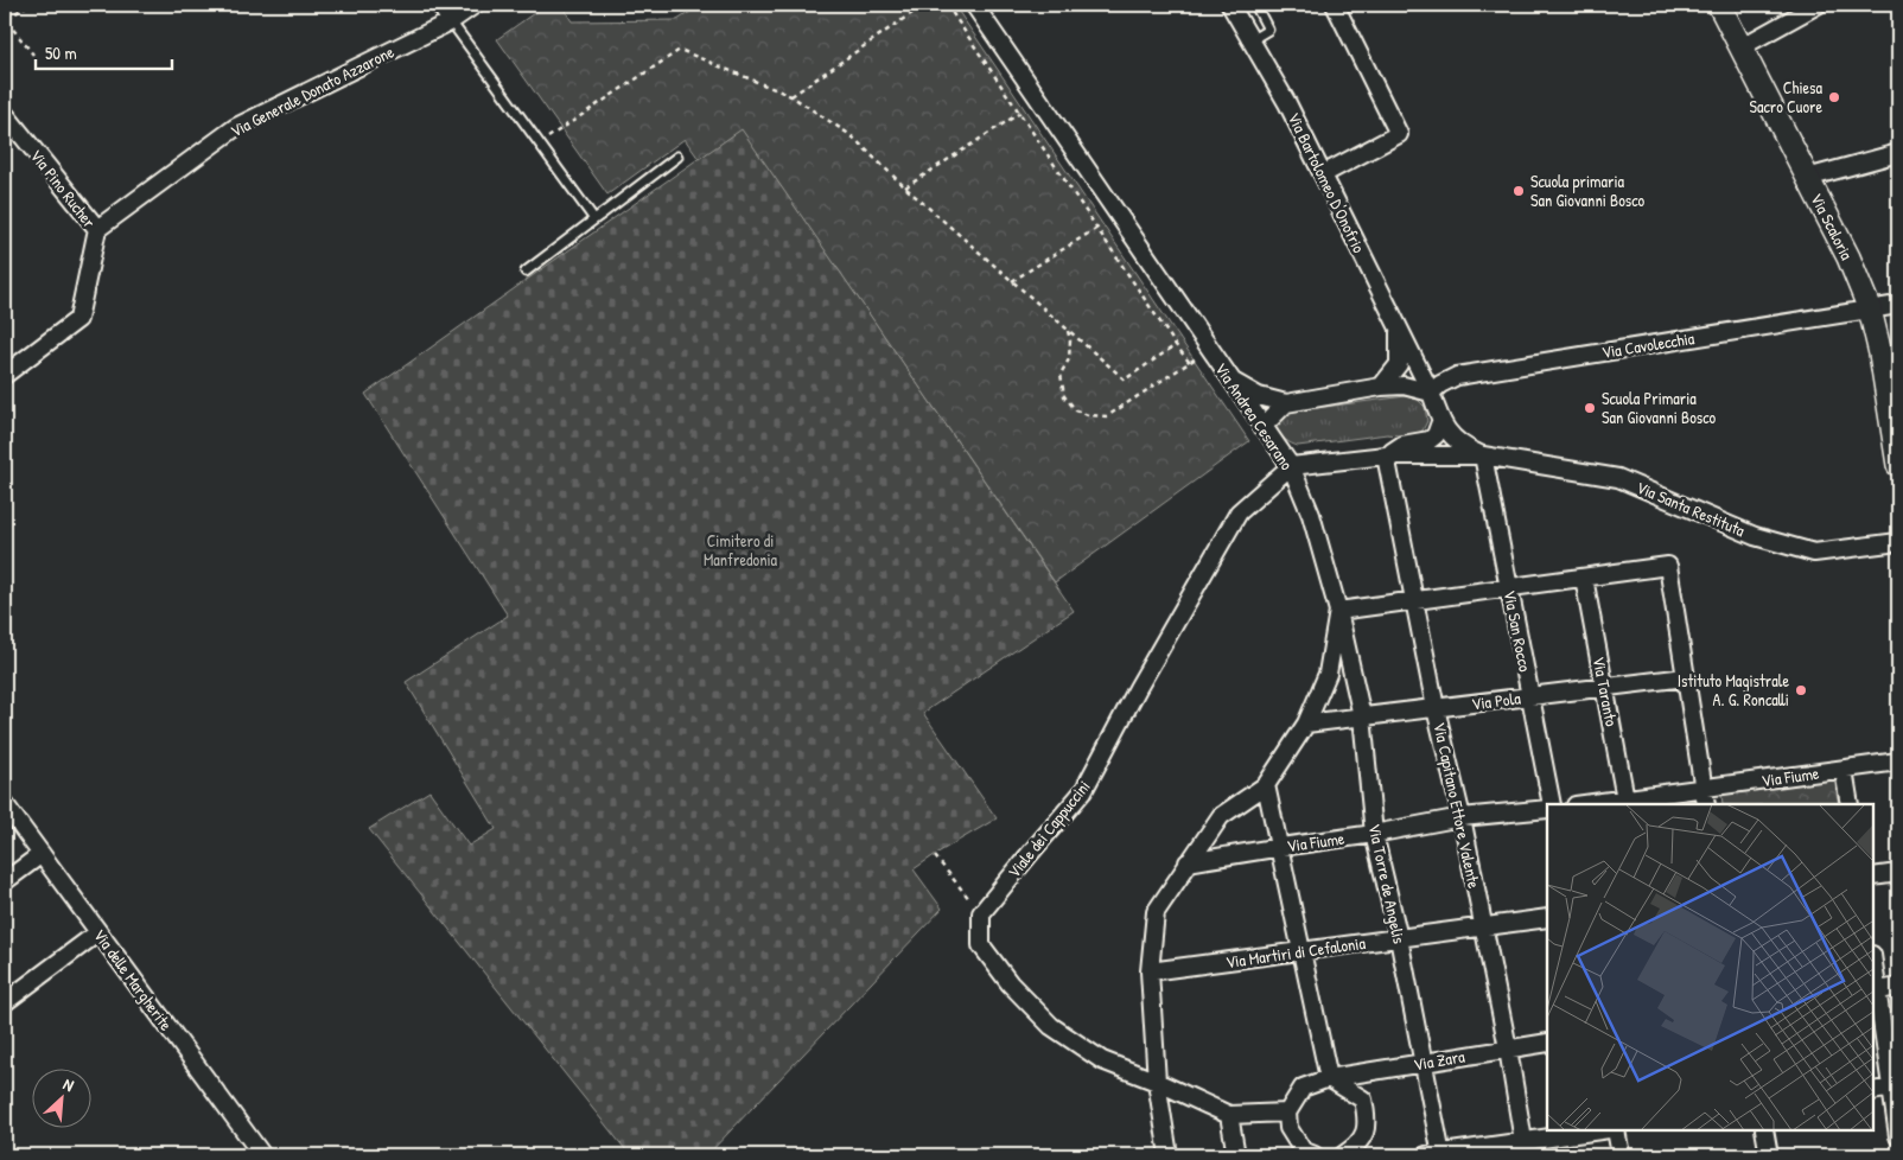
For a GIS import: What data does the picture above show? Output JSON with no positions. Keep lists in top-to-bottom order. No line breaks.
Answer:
{"streets":{"main road":["Via Scaloria"],"street":["Via Generale Donato Azzarone","Via Bartolomeo D'Onofrio","Via Pino Rucher","Via Cavolecchia","Via Andrea Cesarano","Via Santa Restituta","Via San Rocco","Via Taranto","Via Pola","Via Fiume","Via Capitano Ettore Valente","Viale dei Cappuccini","Via Torre de Angelis","Via Martiri di Cefalonia","Via delle Margherite","Via Zara"]},"crossings":[["Via Generale Donato Azzarone","Via Pino Rucher"],["Via Bartolomeo D'Onofrio","Via Cavolecchia"],["Via Scaloria","Via Cavolecchia"],["Via Andrea Cesarano","Via Pola"],["Via Andrea Cesarano","Via Fiume"],["Via Andrea Cesarano","Viale dei Cappuccini"],["Via Andrea Cesarano","Via Torre de Angelis"],["Via Andrea Cesarano","Via Martiri di Cefalonia"],["Via Santa Restituta","Via San Rocco"],["Via San Rocco","Via Pola"],["Via Taranto","Via Pola"],["Via Taranto","Via Fiume"],["Via Pola","Via Capitano Ettore Valente"],["Via Pola","Via Torre de Angelis"],["Via Fiume","Via Capitano Ettore Valente"],["Via Fiume","Via Torre de Angelis"],["Via Capitano Ettore Valente","Via Martiri di Cefalonia"],["Via Capitano Ettore Valente","Via Zara"],["Via Torre de Angelis","Via Martiri di Cefalonia"],["Via Torre de Angelis","Via Zara"]],"parks":["Cimitero di Manfredonia"],"places":["Chiesa Sacro Cuore","Scuola primaria San Giovanni Bosco","Scuola Primaria San Giovanni Bosco","Istituto Magistrale A. G. Roncalli"],"scale_bar":"50 m","north":"top right"}
